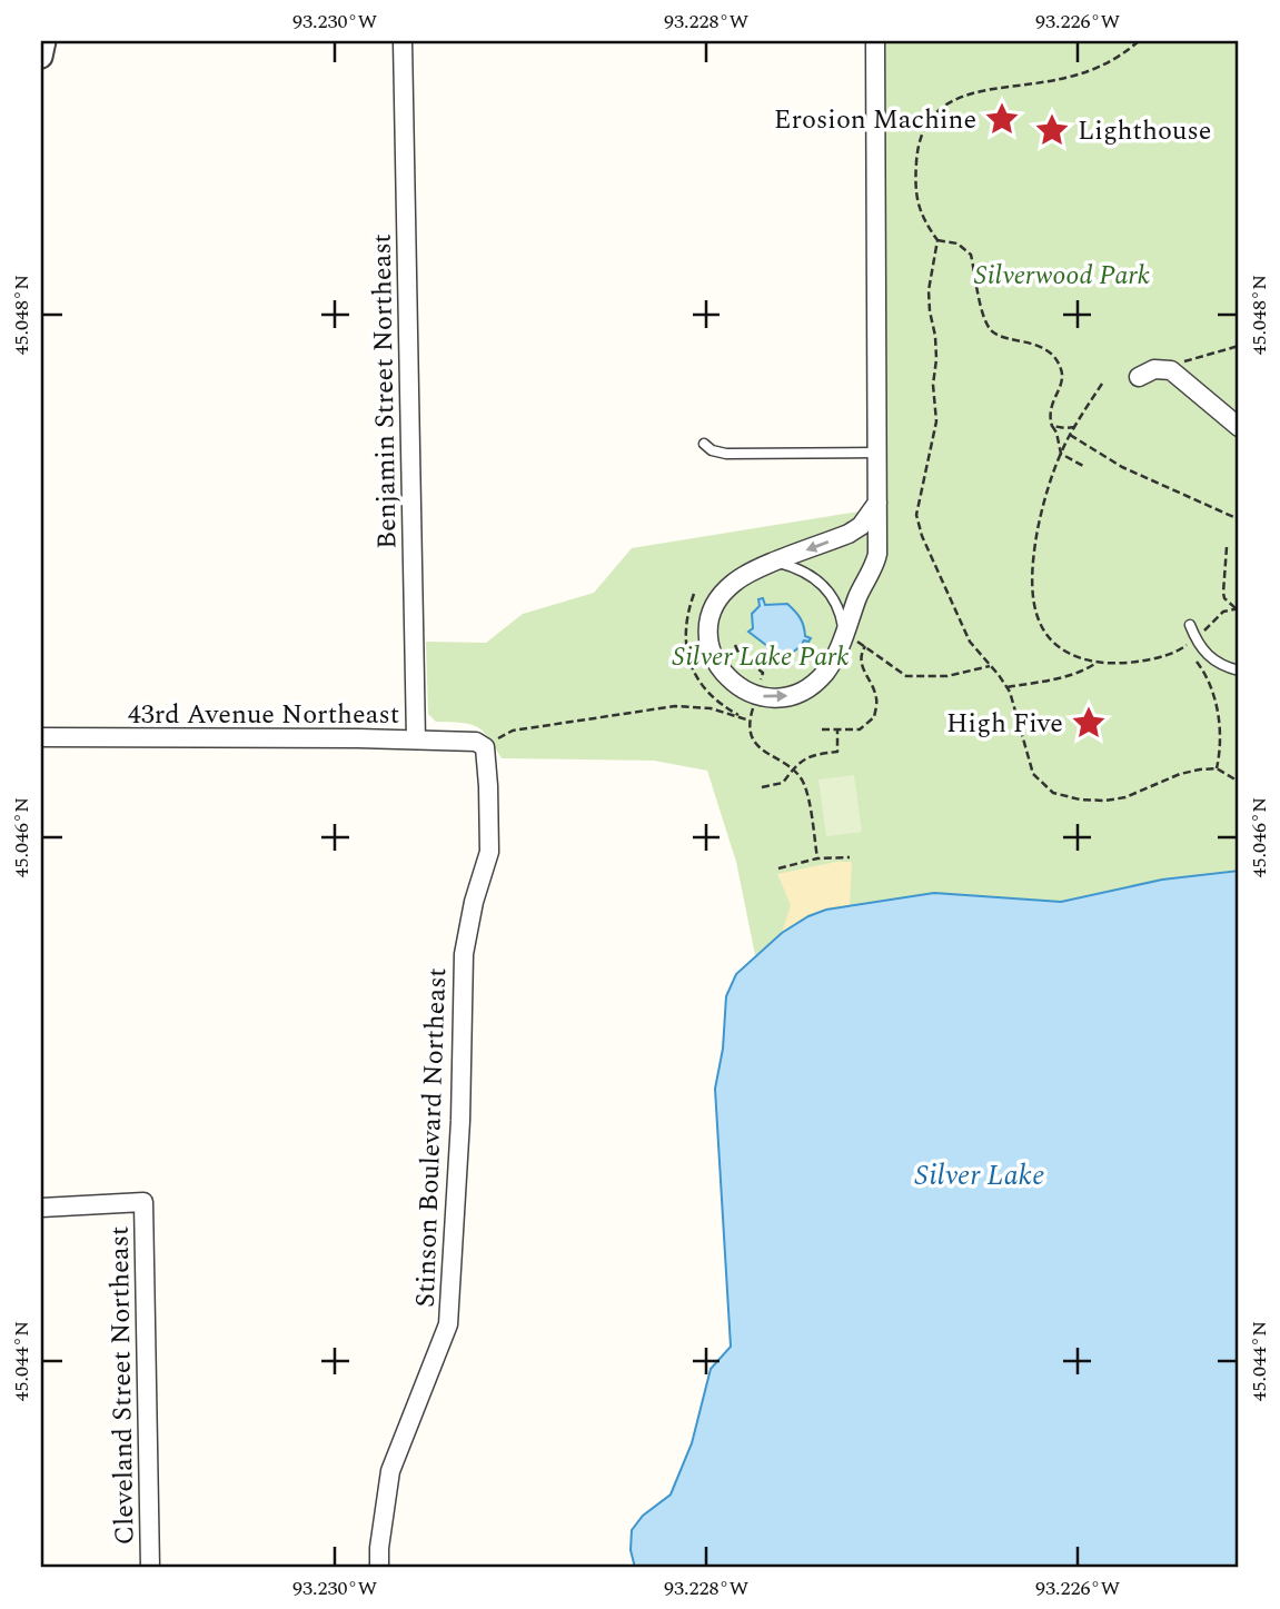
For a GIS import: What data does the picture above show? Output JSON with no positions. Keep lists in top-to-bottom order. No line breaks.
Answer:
{"streets":{"street":["Benjamin Street Northeast","43rd Avenue Northeast","Stinson Boulevard Northeast","Cleveland Street Northeast"]},"crossings":[["Benjamin Street Northeast","43rd Avenue Northeast"],["43rd Avenue Northeast","Stinson Boulevard Northeast"]],"water":["Silver Lake"],"parks":["Silverwood Park","Silver Lake Park"],"places":{"place":["Erosion Machine","Lighthouse","High Five"]},"coordinates":["93.230°W","93.228°W","93.226°W","45.048°N","45.046°N","45.044°N"]}
